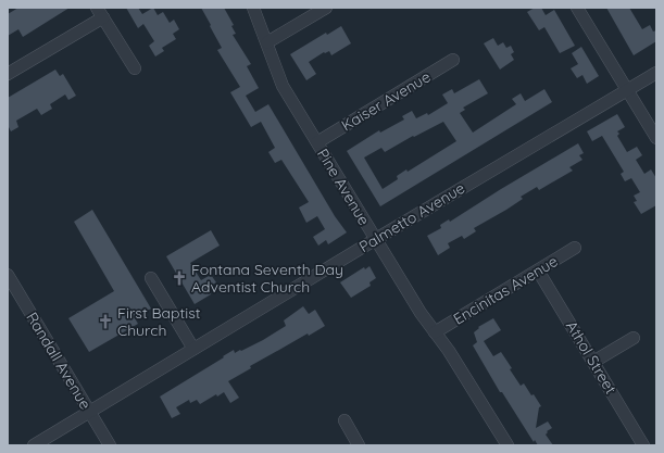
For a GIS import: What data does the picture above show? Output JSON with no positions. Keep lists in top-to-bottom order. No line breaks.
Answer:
{"streets":{"street":["Kaiser Avenue","Pine Avenue","Palmetto Avenue","Encinitas Avenue","Athol Street","Randall Avenue"]},"crossings":[["Kaiser Avenue","Pine Avenue"],["Pine Avenue","Palmetto Avenue"],["Pine Avenue","Encinitas Avenue"],["Palmetto Avenue","Randall Avenue"],["Encinitas Avenue","Athol Street"]],"places":{"church":["Fontana Seventh Day Adventist Church","First Baptist Church"]}}
